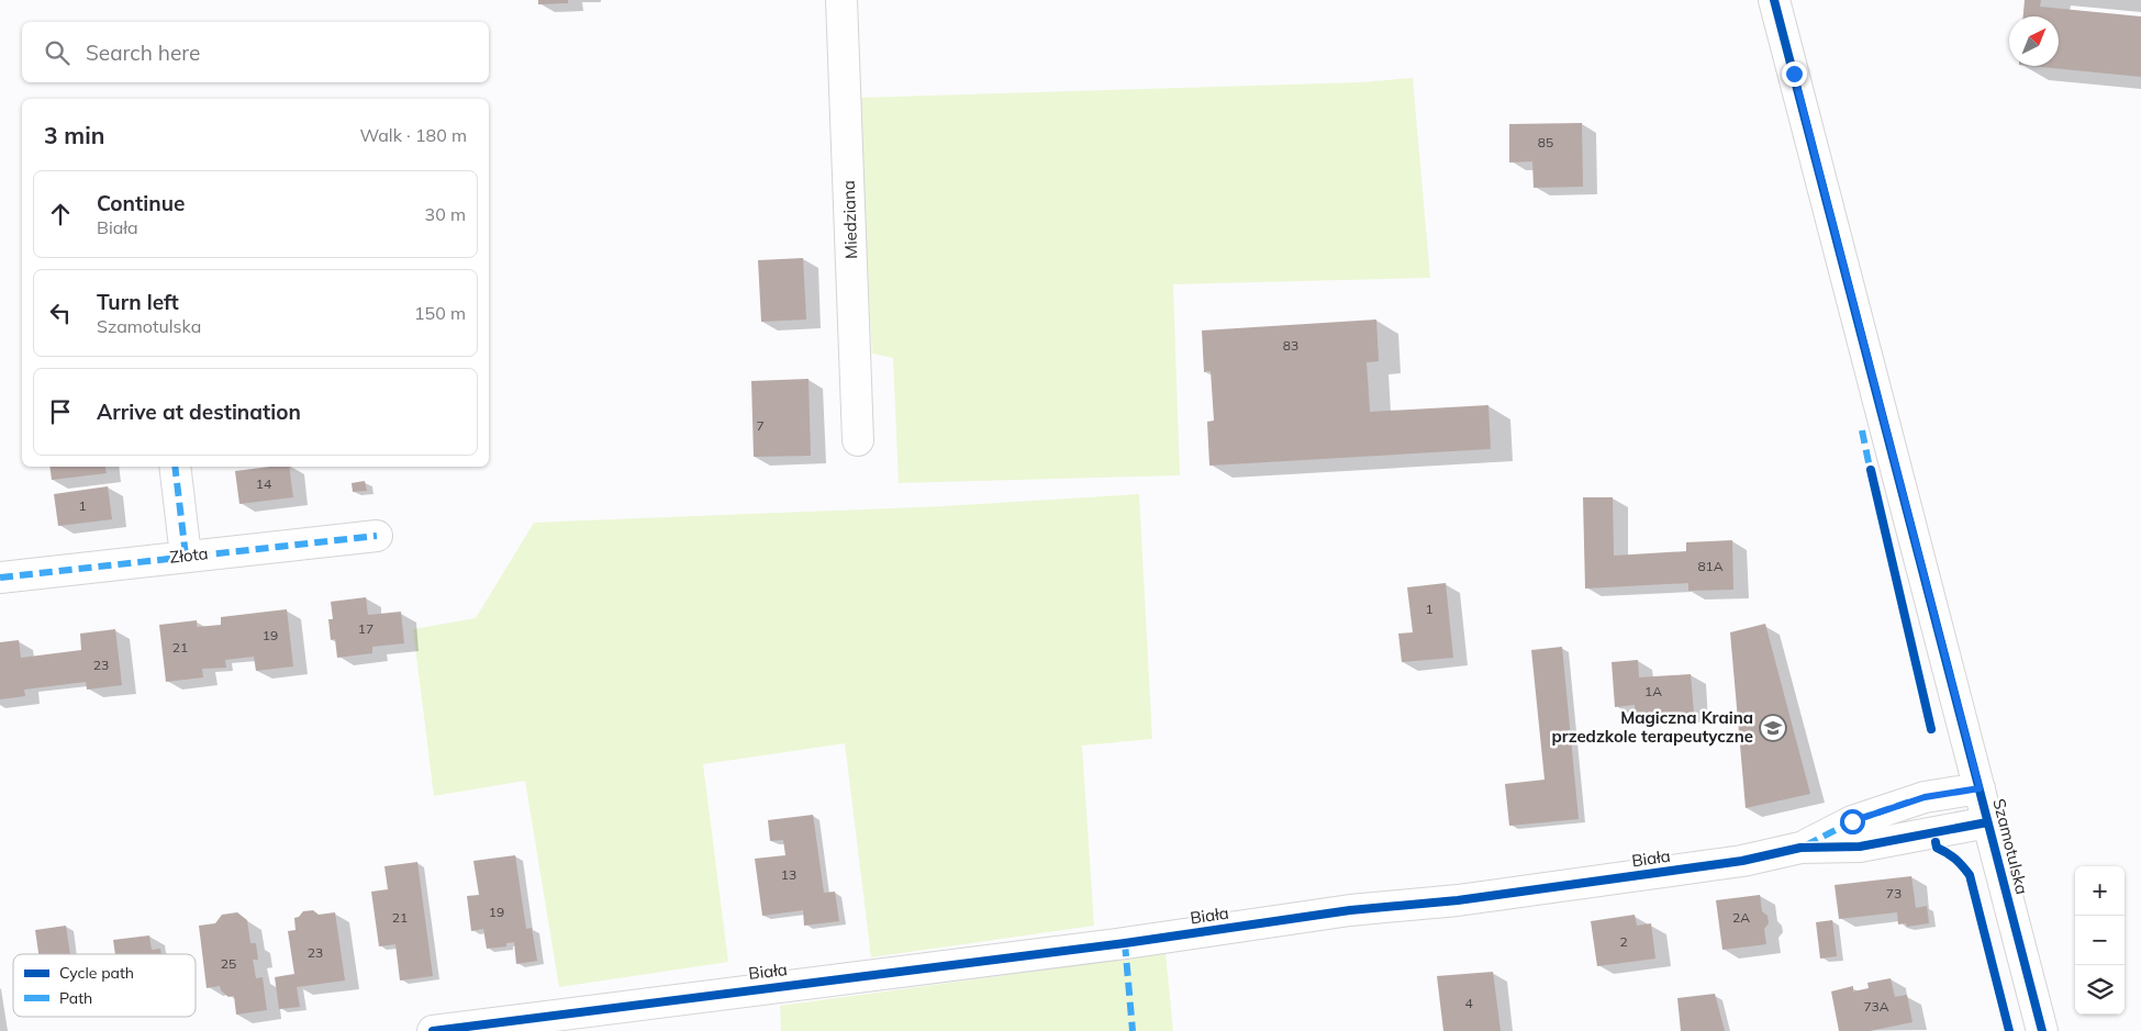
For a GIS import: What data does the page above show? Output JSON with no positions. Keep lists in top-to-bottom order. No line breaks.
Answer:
{"streets":{"street":["Miedziana","Złota","Szamotulska","Biała"]},"crossings":[["Szamotulska","Biała"]],"places":{"school or university":["Magiczna Kraina przedzkole terapeutyczne"]},"house_numbers":["85","83","7","14","1","81A","1","17","19","21","23","1A","13","73","19","21","2A","2","23","25","4","73A"],"legend":["Cycle path","Path"],"north":"top right","page":{"search":"Search here","heading":["3 min","Walk · 180 m"],"list":[["Continue","Biała","30 m"],["Turn left","Szamotulska","150 m"],"Arrive at destination"],"map_buttons":["+","−"]}}
